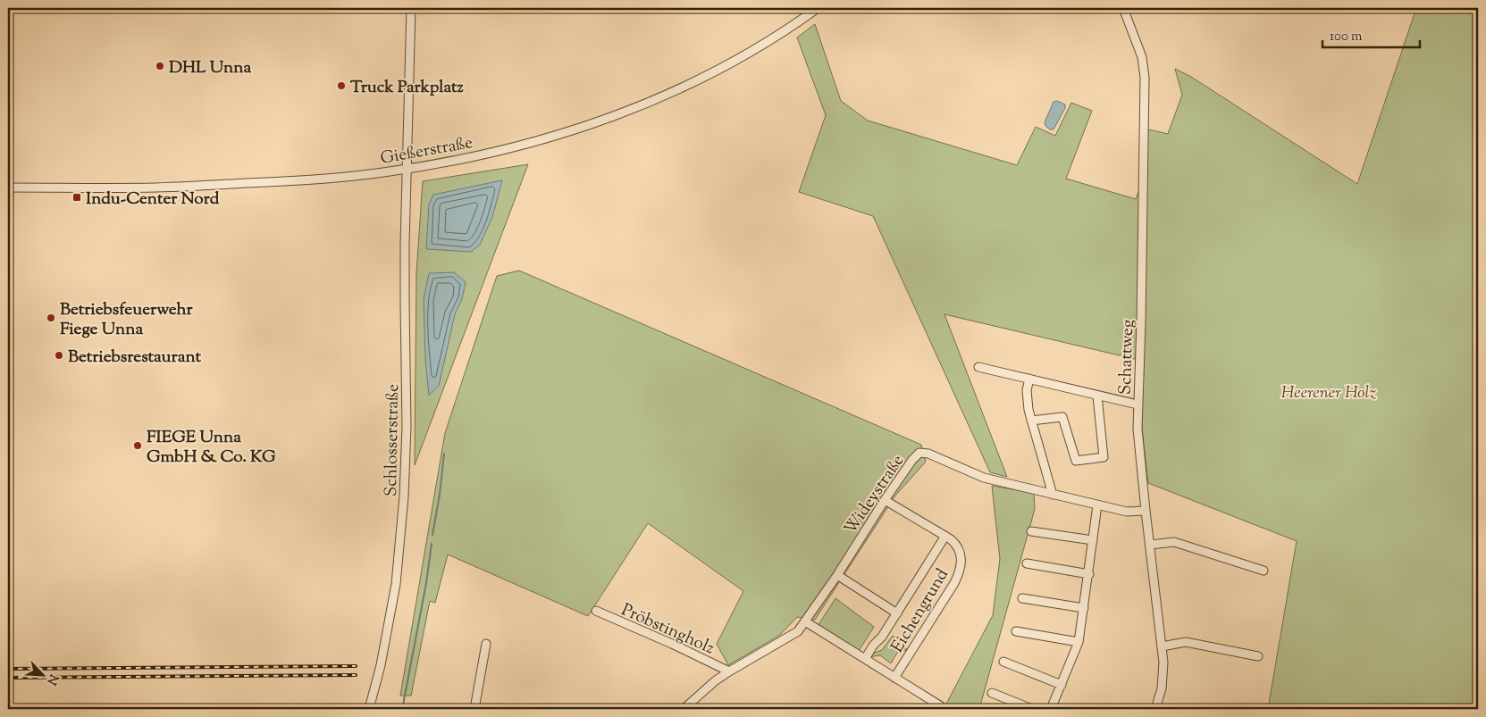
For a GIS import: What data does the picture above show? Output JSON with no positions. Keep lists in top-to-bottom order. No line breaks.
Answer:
{"streets":{"street":["Gießerstraße","Schattweg","Schlosserstraße","Wideystraße","Eichengrund","Pröbstingholz"]},"crossings":[["Gießerstraße","Schlosserstraße"],["Schattweg","Wideystraße"],["Wideystraße","Eichengrund"],["Wideystraße","Pröbstingholz"]],"parks":["Heerener Holz"],"places":{"other":["DHL Unna","Truck Parkplatz","Betriebsfeuerwehr Fiege Unna","Betriebsrestaurant","FIEGE Unna GmbH & Co. KG"],"transit":["Indu-Center Nord"]},"scale_bar":"100 m","north":"bottom right"}
